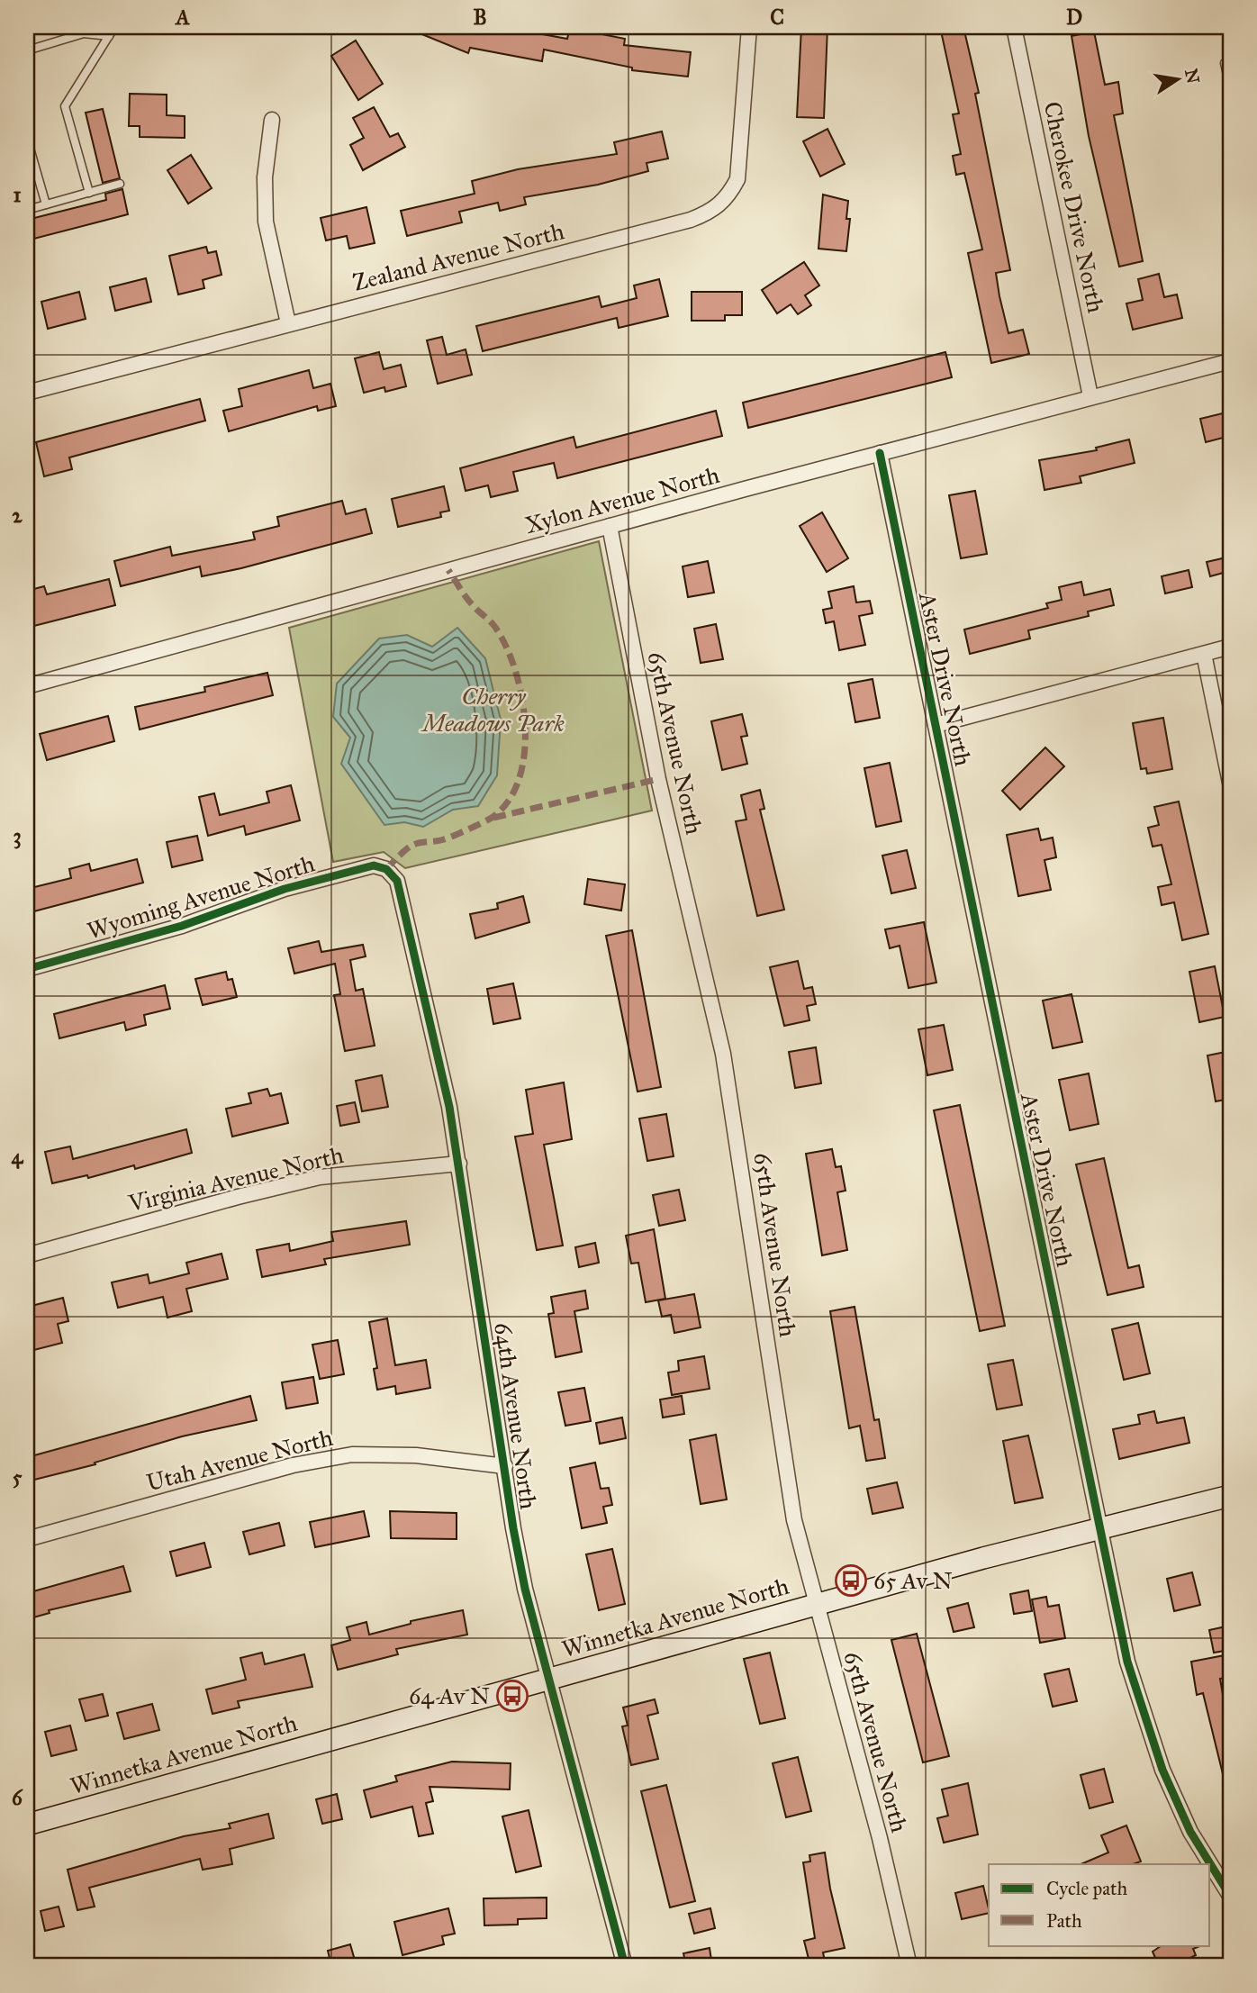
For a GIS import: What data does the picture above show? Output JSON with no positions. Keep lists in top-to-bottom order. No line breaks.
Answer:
{"streets":{"street":["Cherokee Drive North","Zealand Avenue North","Xylon Avenue North","Aster Drive North","65th Avenue North","Wyoming Avenue North","Virginia Avenue North","64th Avenue North","Utah Avenue North","Winnetka Avenue North"]},"crossings":[["Cherokee Drive North","Xylon Avenue North"],["Xylon Avenue North","Aster Drive North"],["Xylon Avenue North","65th Avenue North"],["Aster Drive North","Winnetka Avenue North"],["65th Avenue North","Winnetka Avenue North"],["Wyoming Avenue North","64th Avenue North"],["Virginia Avenue North","64th Avenue North"],["64th Avenue North","Utah Avenue North"],["64th Avenue North","Winnetka Avenue North"]],"parks":["Cherry Meadows Park"],"places":{"bus stop":["65 Av N","64 Av N"]},"legend":["Cycle path","Path"],"north":"right","grid":{"columns":["A","B","C","D"],"rows":["1","2","3","4","5","6"]}}
